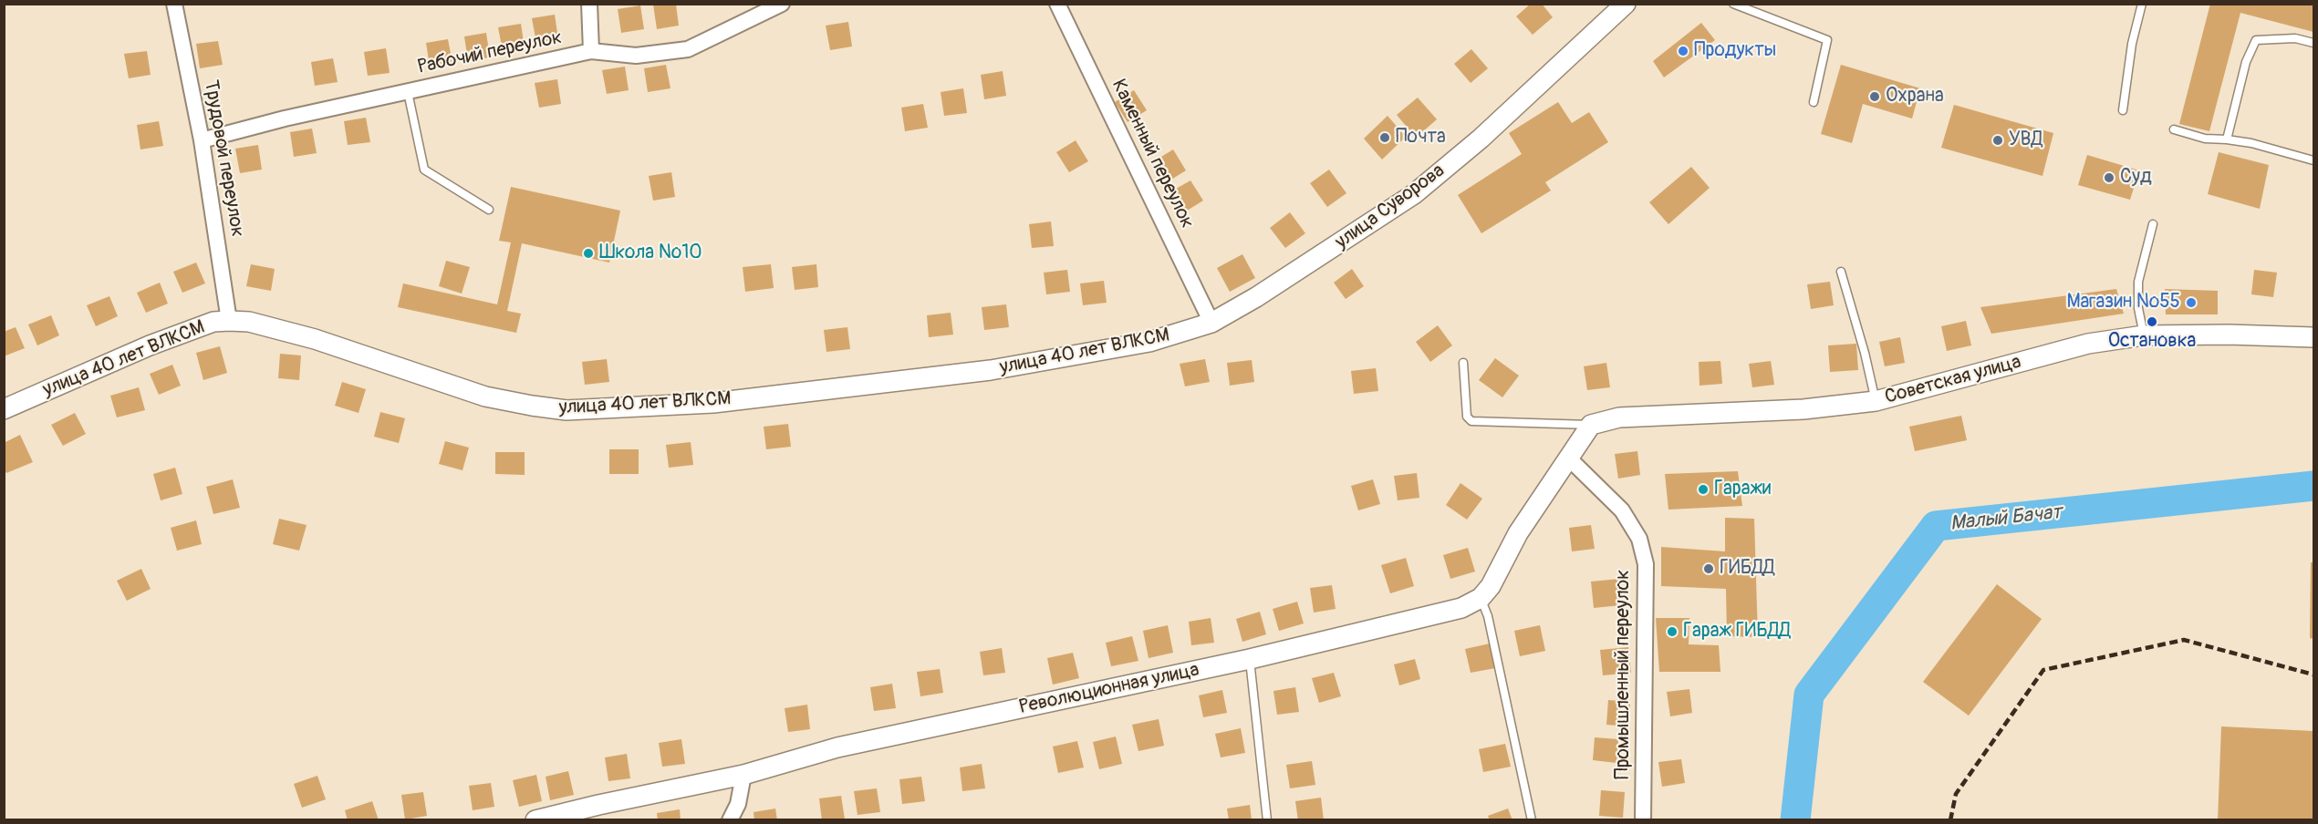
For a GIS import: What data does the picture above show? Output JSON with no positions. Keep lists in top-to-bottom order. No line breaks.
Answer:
{"streets":{"street":["Рабочий переулок","Каменный переулок","Трудовой переулок","улица Суворова","улица 40 лет ВЛКСМ","Советская улица","Промышленный переулок","Революционная улица"]},"crossings":[["Рабочий переулок","Трудовой переулок"],["Каменный переулок","улица Суворова"],["Каменный переулок","улица 40 лет ВЛКСМ"],["Трудовой переулок","улица 40 лет ВЛКСМ"],["улица Суворова","улица 40 лет ВЛКСМ"]],"water":["Малый Бачат"],"places":["Продукты","Охрана","Почта","УВД","Суд","Школа №10","Магазин №55","Остановка","Гаражи","ГИБДД","Гараж ГИБДД"]}
